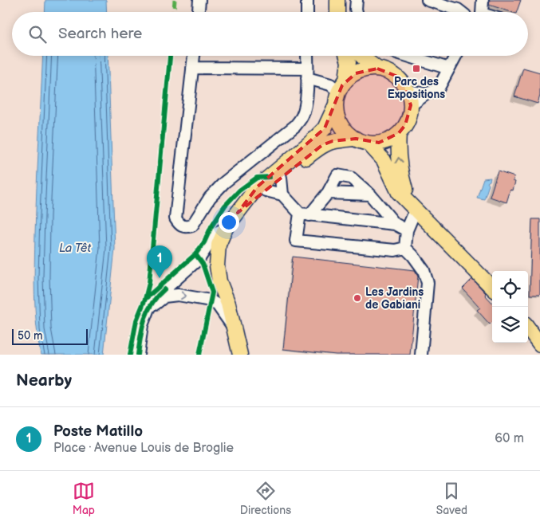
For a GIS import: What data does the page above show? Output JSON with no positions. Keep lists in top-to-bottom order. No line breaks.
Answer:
{"water":["La Têt"],"places":{"transit":["Parc des Expositions"],"other":["Les Jardins de Gabiani"]},"scale_bar":"50 m","page":{"search":"Search here","pins":"1","scale":"50 m","heading":"Nearby","list":[{"mark":"1","name":"Poste Matillo","note":"Place · Avenue Louis de Broglie","value":"60 m"}],"nav":["Map","Directions","Saved"]}}
